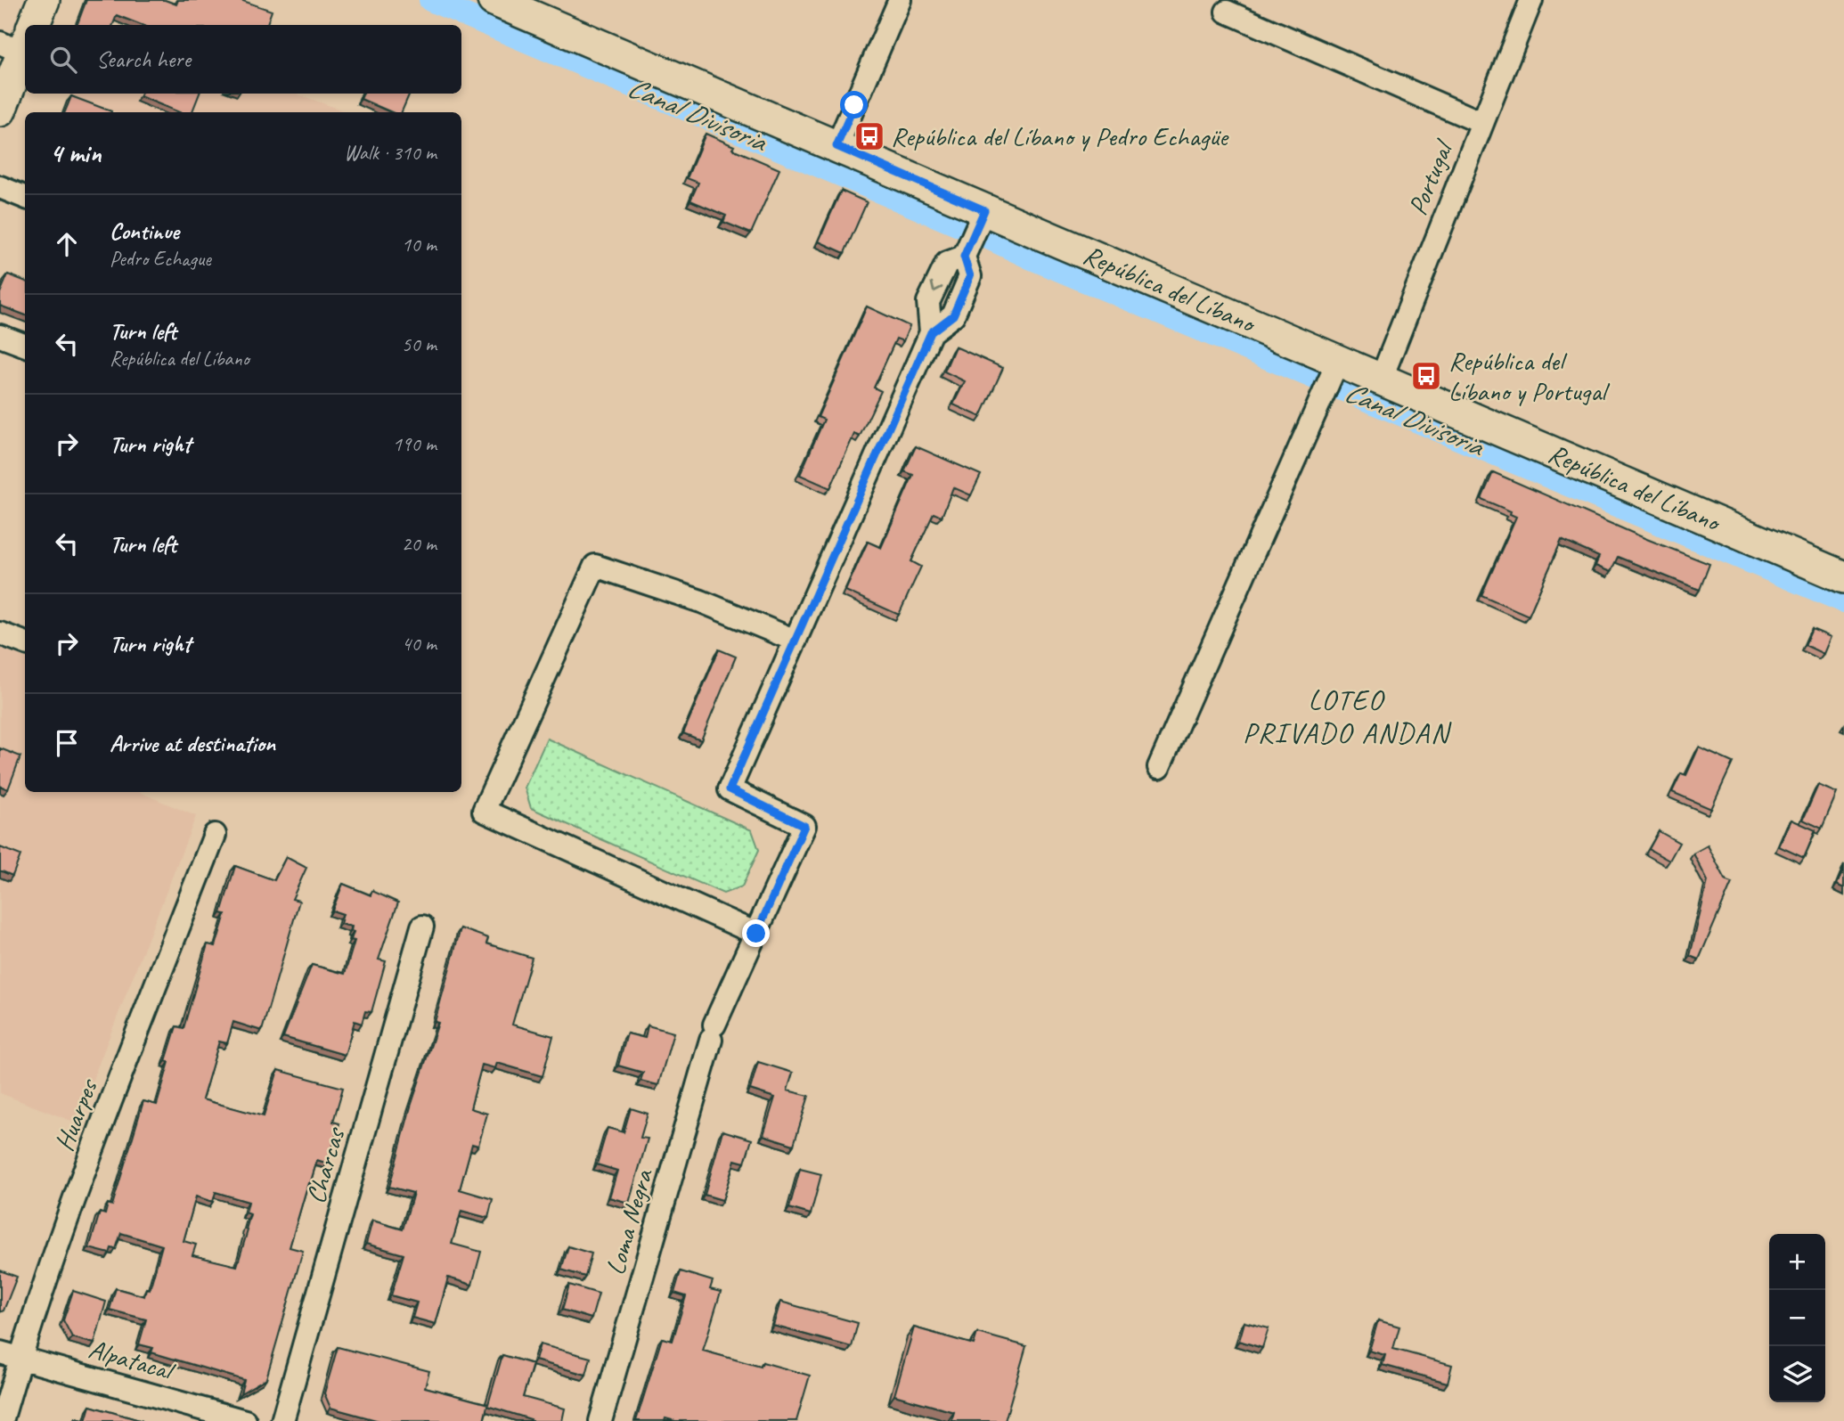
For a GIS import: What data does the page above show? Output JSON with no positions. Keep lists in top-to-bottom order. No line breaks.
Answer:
{"streets":{"main road":["República del Líbano"],"street":["Portugal","Huarpes","Charcas","Loma Negra","Alpatacal"]},"crossings":[["Portugal","República del Líbano"],["Huarpes","Alpatacal"]],"districts":["LOTEO PRIVADO ANDAN"],"water":["Canal Divisoria"],"places":{"bus stop":["República del Líbano y Pedro Echagüe","República del Líbano y Portugal"]},"page":{"search":"Search here","heading":["4 min","Walk · 310 m"],"list":[["Continue","Pedro Echague","10 m"],["Turn left","República del Líbano","50 m"],["Turn right","190 m"],["Turn left","20 m"],["Turn right","40 m"],"Arrive at destination"],"map_buttons":["+","−"]}}
